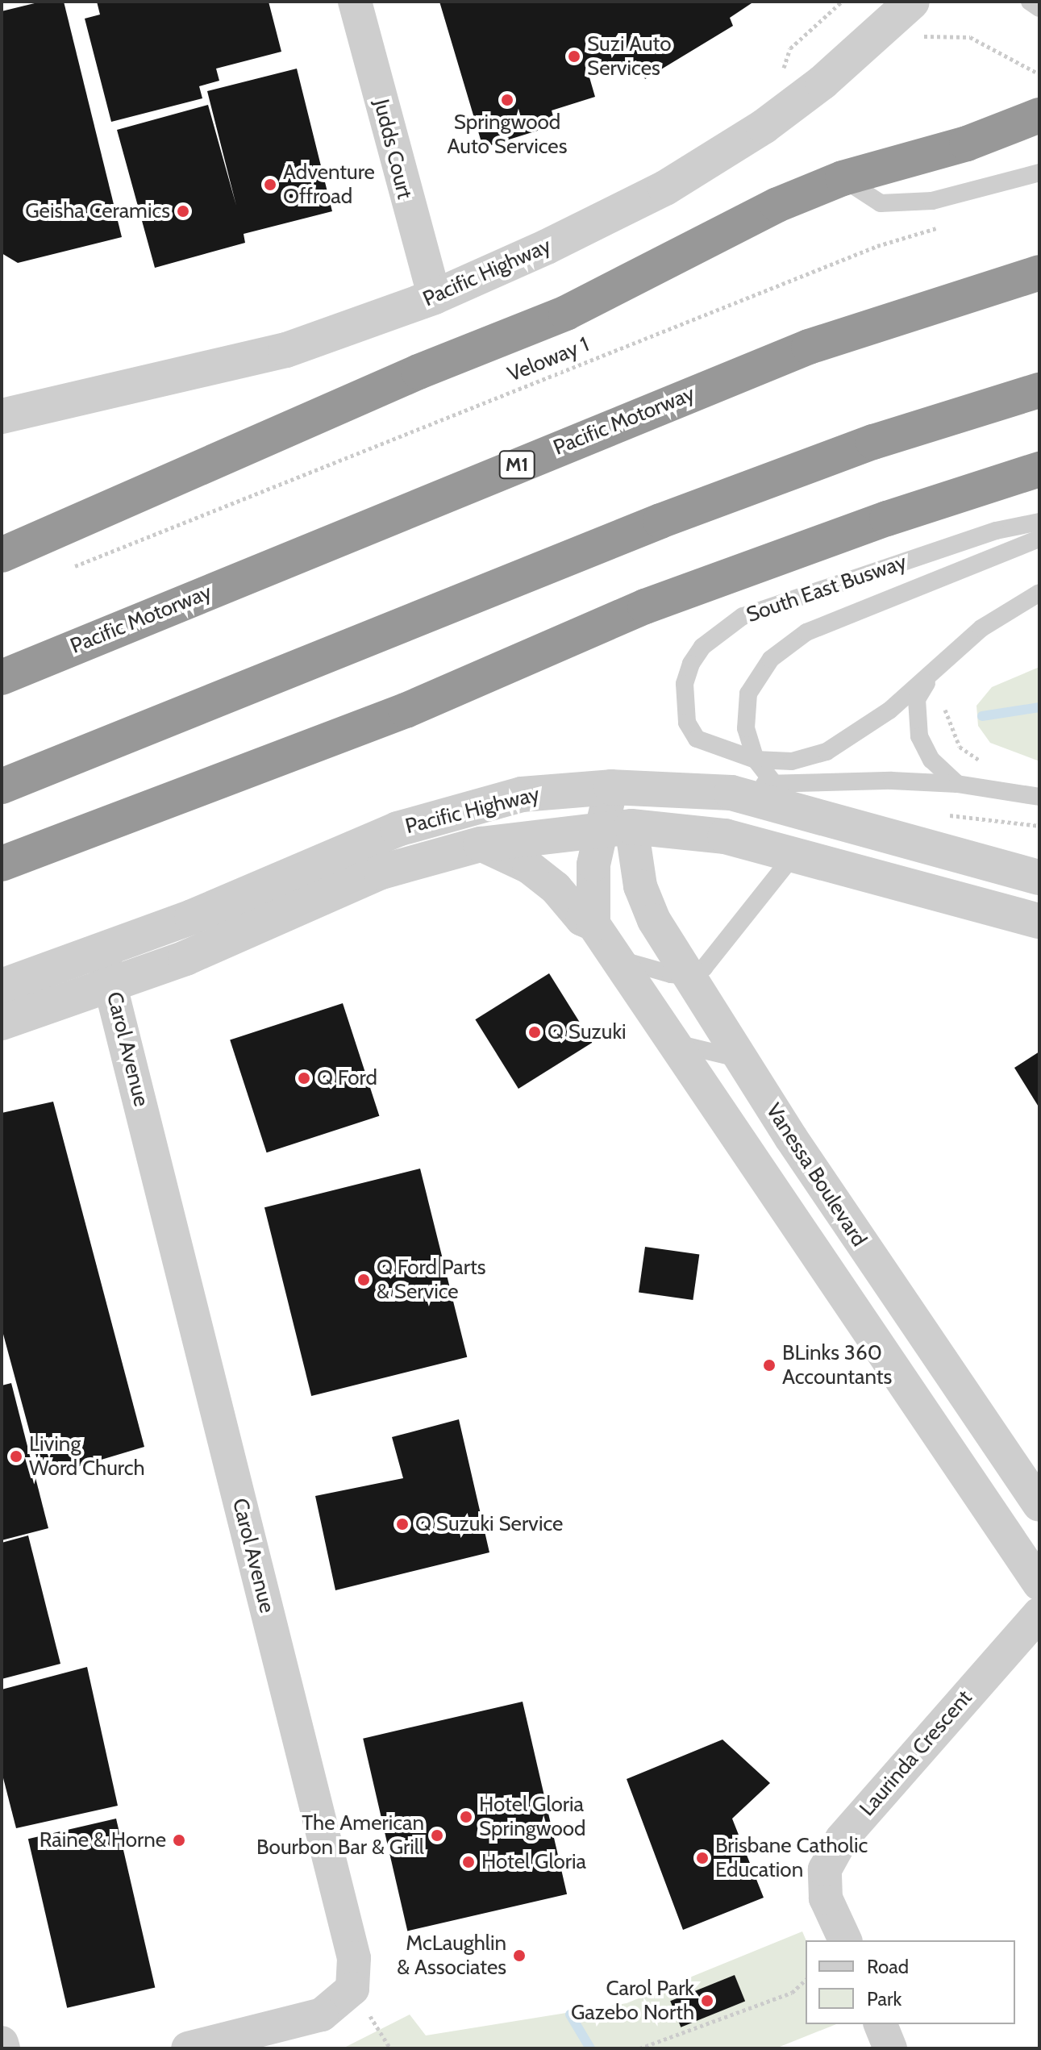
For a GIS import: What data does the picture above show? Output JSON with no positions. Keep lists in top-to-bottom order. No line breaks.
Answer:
{"streets":{"highway":["Pacific Motorway","M1"],"street":["Judds Court","Pacific Highway","Carol Avenue","Vanessa Boulevard","Laurinda Crescent"],"lane":["South East Busway"],"path":["Veloway 1"]},"crossings":[["Judds Court","Pacific Highway"],["Pacific Highway","South East Busway"],["Pacific Highway","Carol Avenue"],["Pacific Highway","Vanessa Boulevard"]],"places":["Suzi Auto Services","Springwood Auto Services","Adventure Offroad","Geisha Ceramics","Q Suzuki","Q Ford","Q Ford Parts & Service","BLinks 360 Accountants","Living Word Church","Q Suzuki Service","Hotel Gloria Springwood","The American Bourbon Bar & Grill","Raine & Horne","Brisbane Catholic Education","Hotel Gloria","McLaughlin & Associates","Carol Park Gazebo North"],"legend":["Road","Park"]}
